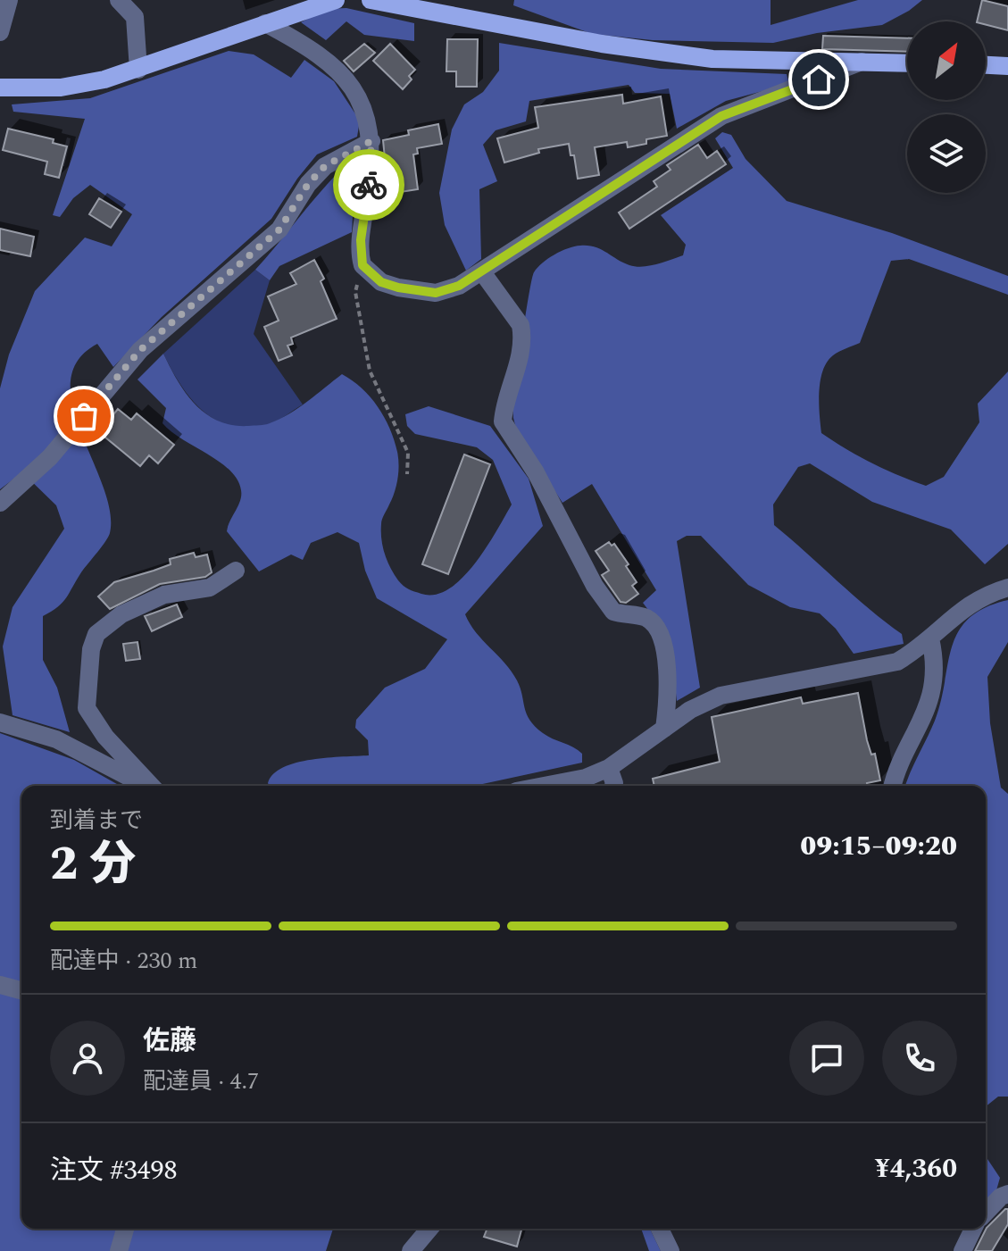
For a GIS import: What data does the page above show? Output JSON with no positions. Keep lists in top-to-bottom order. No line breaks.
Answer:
{"north":"top right","page":{"heading":["2 分","到着まで","09:15–09:20"],"panel":["佐藤","配達員 · 4.7","注文 #3498","¥4,360"],"bar":"配達中 · 230 m"}}
